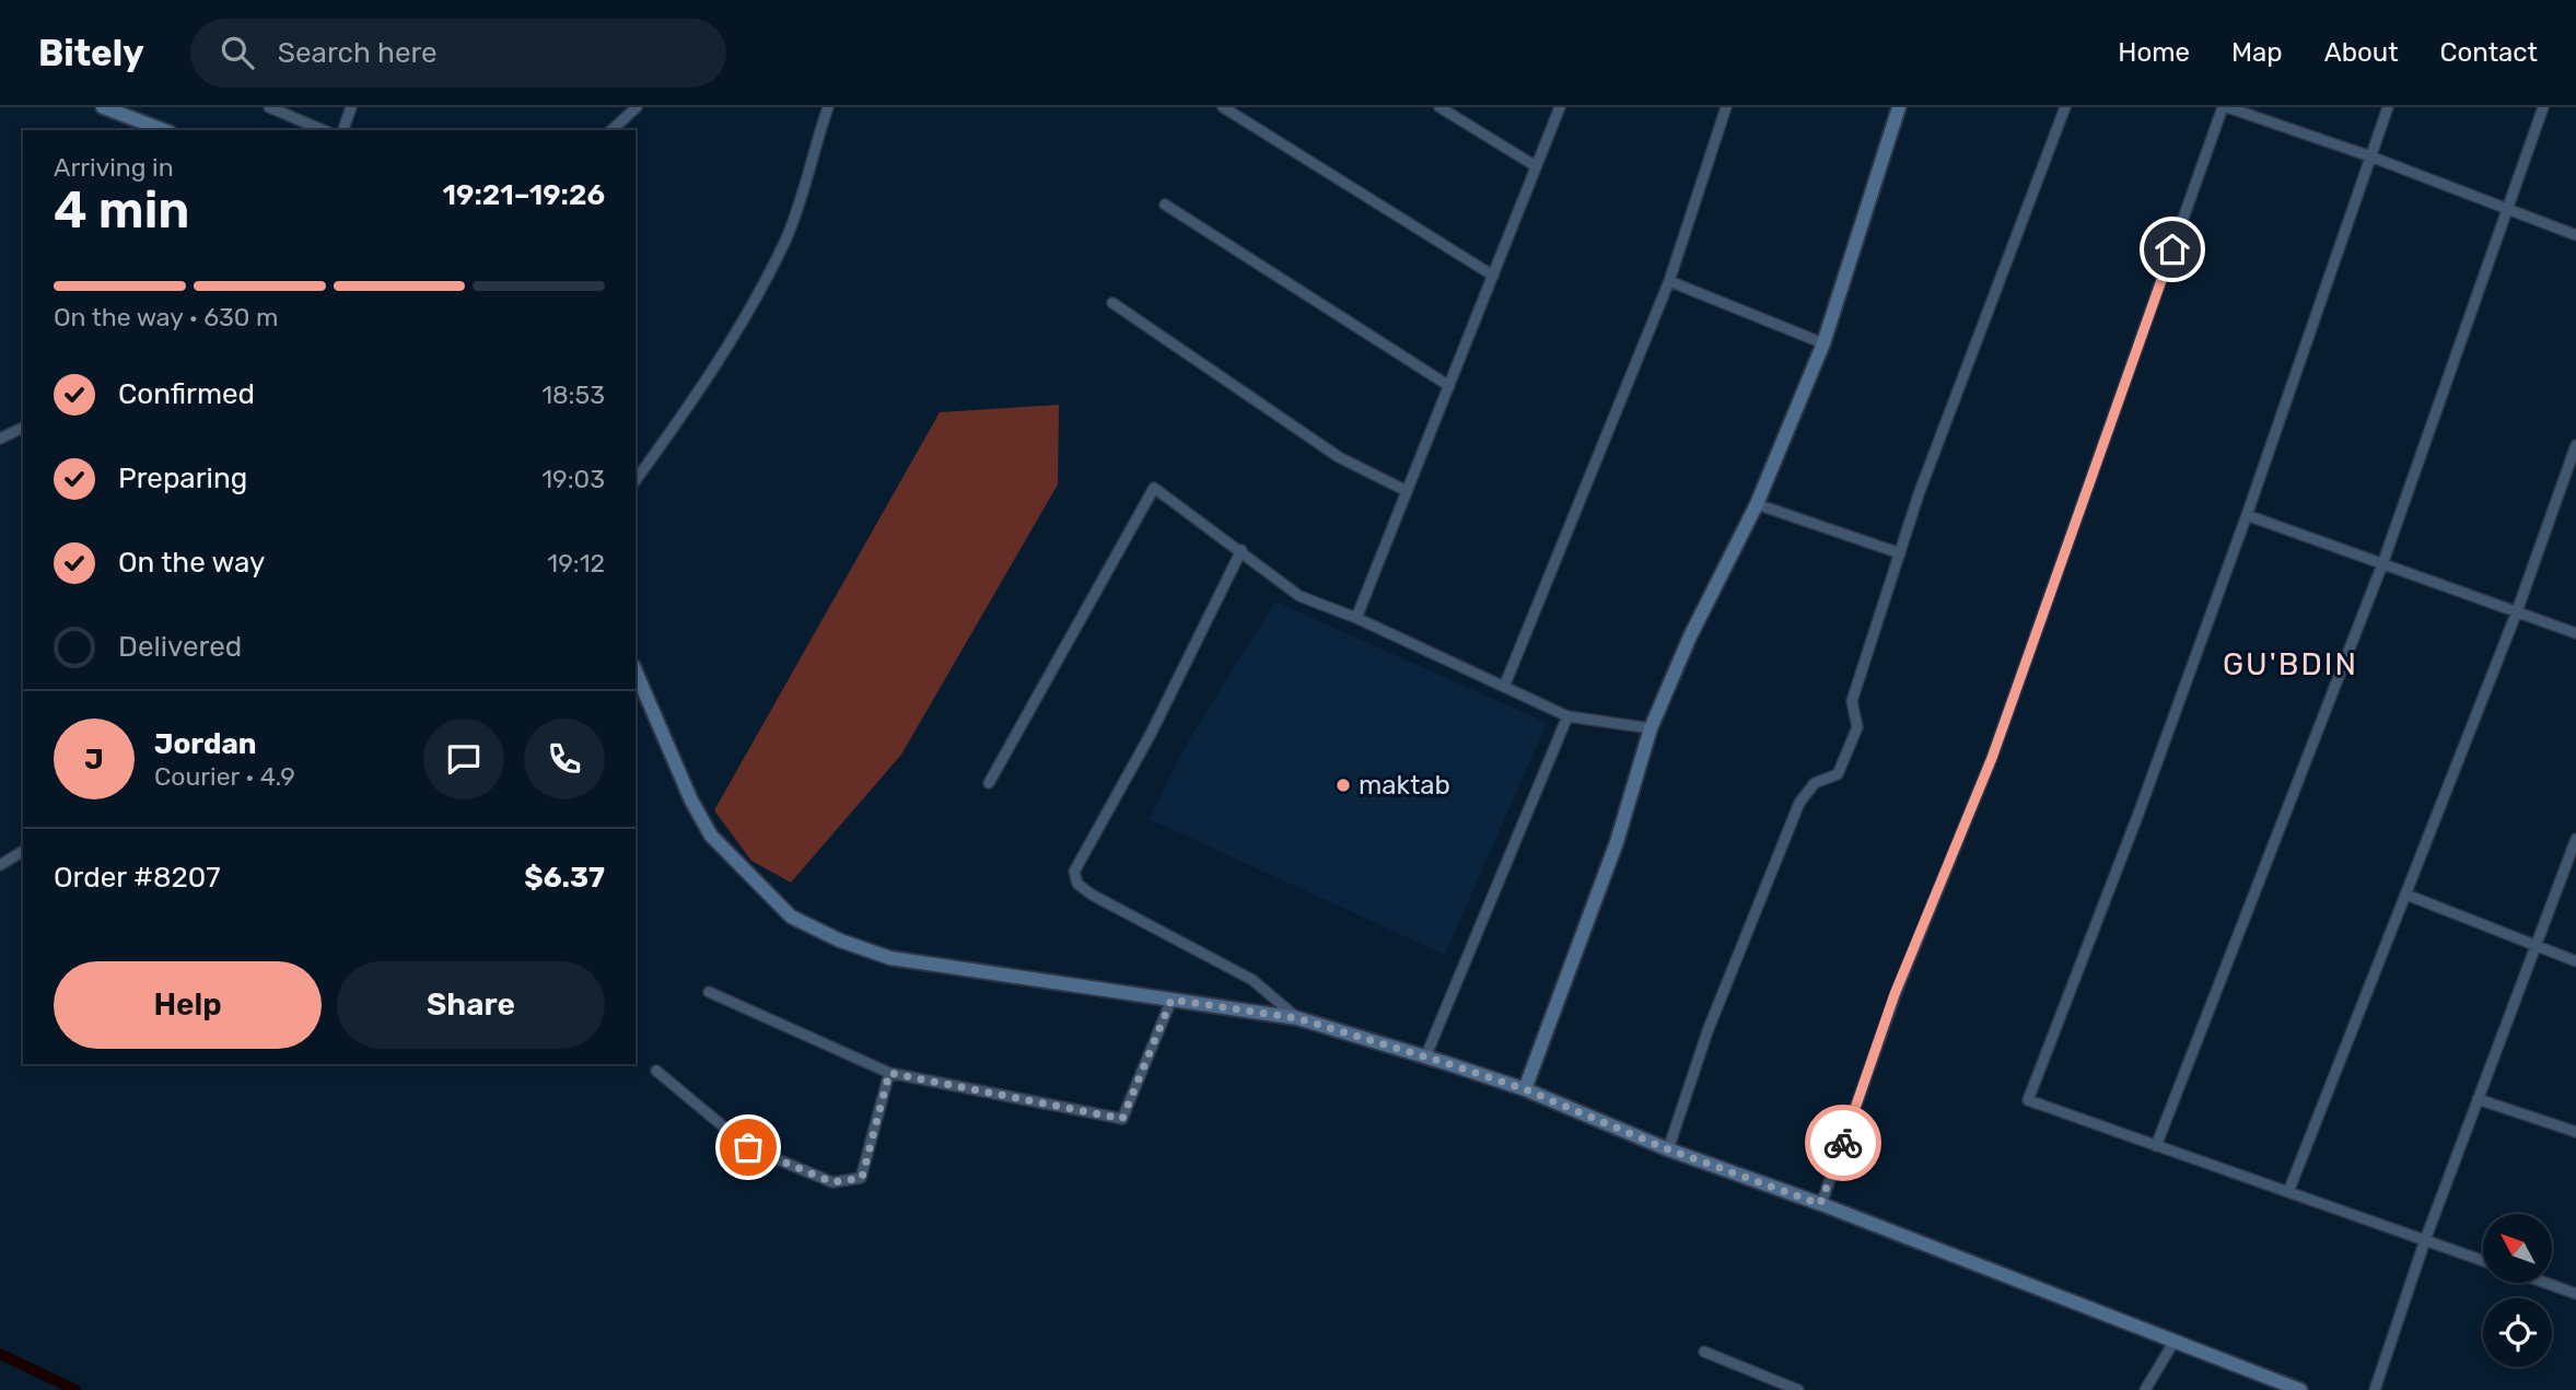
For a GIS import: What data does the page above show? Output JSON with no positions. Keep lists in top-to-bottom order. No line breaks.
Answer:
{"districts":["GU'BDIN"],"places":["maktab"],"north":"top left","page":{"header":"Bitely","search":"Search here","nav":["Home","Map","About","Contact"],"heading":["4 min","Arriving in","19:21–19:26"],"panel":["Jordan","Courier · 4.9","Order #8207","$6.37"],"bar":"On the way · 630 m","list":[["Confirmed","18:53"],["Preparing","19:03"],["On the way","19:12"],"Delivered"],"round":"J","buttons":["Help","Share"]}}
